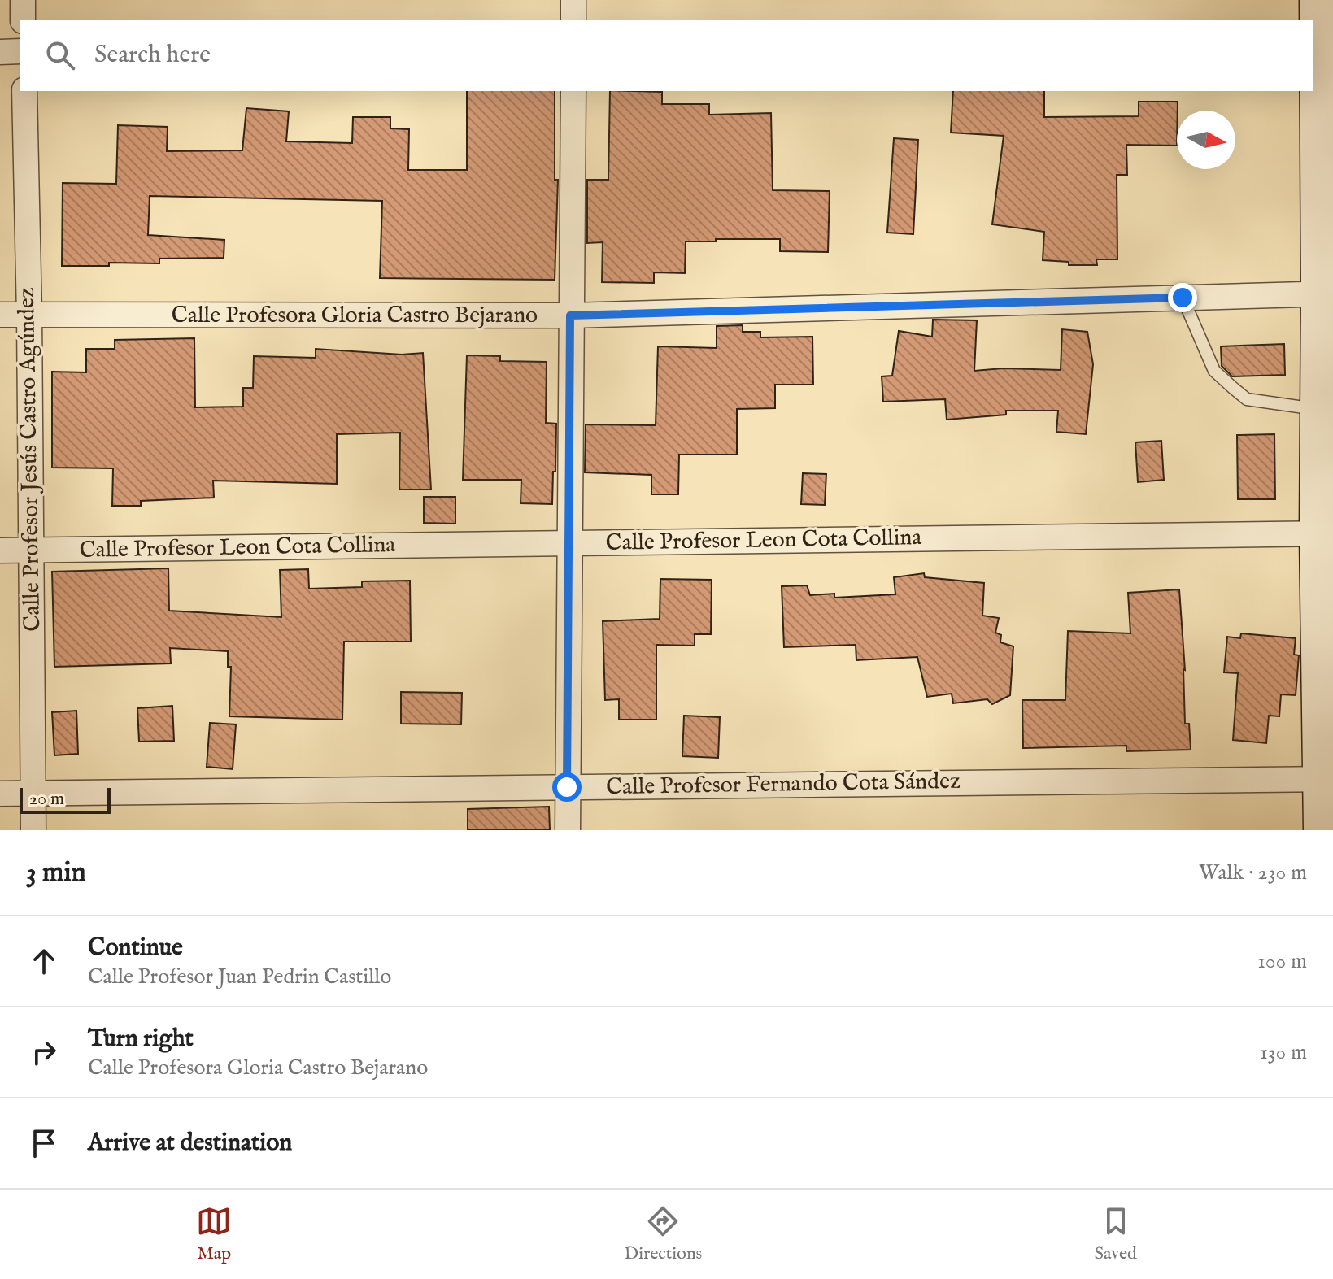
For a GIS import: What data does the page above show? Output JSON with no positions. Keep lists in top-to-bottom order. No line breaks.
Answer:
{"streets":{"street":["Calle Profesora Gloria Castro Bejarano","Calle Profesor Jesús Castro Agúndez","Calle Profesor Leon Cota Collina","Calle Profesor Fernando Cota Sández"]},"crossings":[["Calle Profesora Gloria Castro Bejarano","Calle Profesor Jesús Castro Agúndez"],["Calle Profesor Jesús Castro Agúndez","Calle Profesor Leon Cota Collina"],["Calle Profesor Jesús Castro Agúndez","Calle Profesor Fernando Cota Sández"]],"scale_bar":"20 m","north":"right","page":{"search":"Search here","scale":"20 m","heading":["3 min","Walk · 230 m"],"list":[["Continue","Calle Profesor Juan Pedrin Castillo","100 m"],["Turn right","Calle Profesora Gloria Castro Bejarano","130 m"],"Arrive at destination"],"nav":["Map","Directions","Saved"]}}
